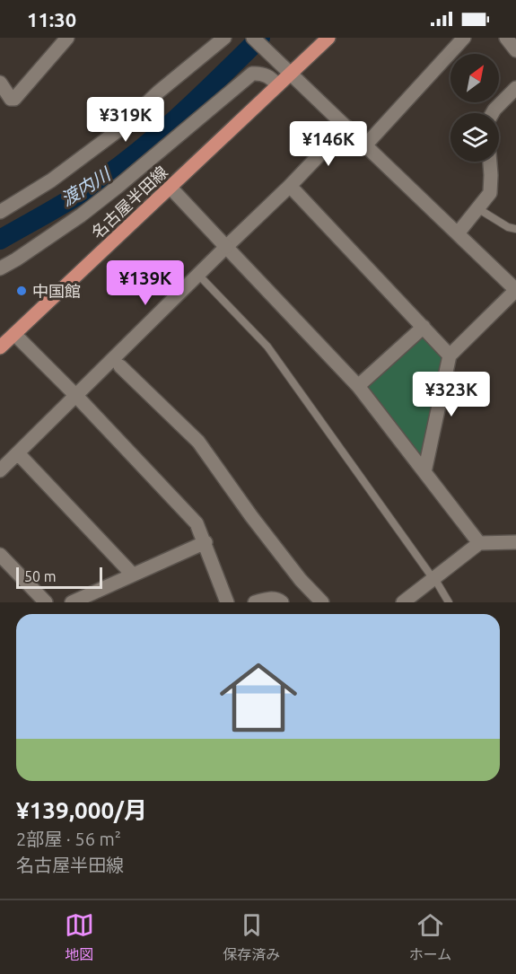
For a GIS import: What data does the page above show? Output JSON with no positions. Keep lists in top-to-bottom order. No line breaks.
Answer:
{"streets":{"main road":["名古屋半田線"]},"water":["渡内川"],"places":["中国館"],"scale_bar":"50 m","north":"top right","page":{"status":"11:30","price":["¥319K","¥146K","¥139K","¥323K"],"scale":"50 m","list":[{"name":"¥139,000/月","note":"2部屋 · 56 m² · 名古屋半田線"}],"tabs":["地図","保存済み","ホーム"]}}
